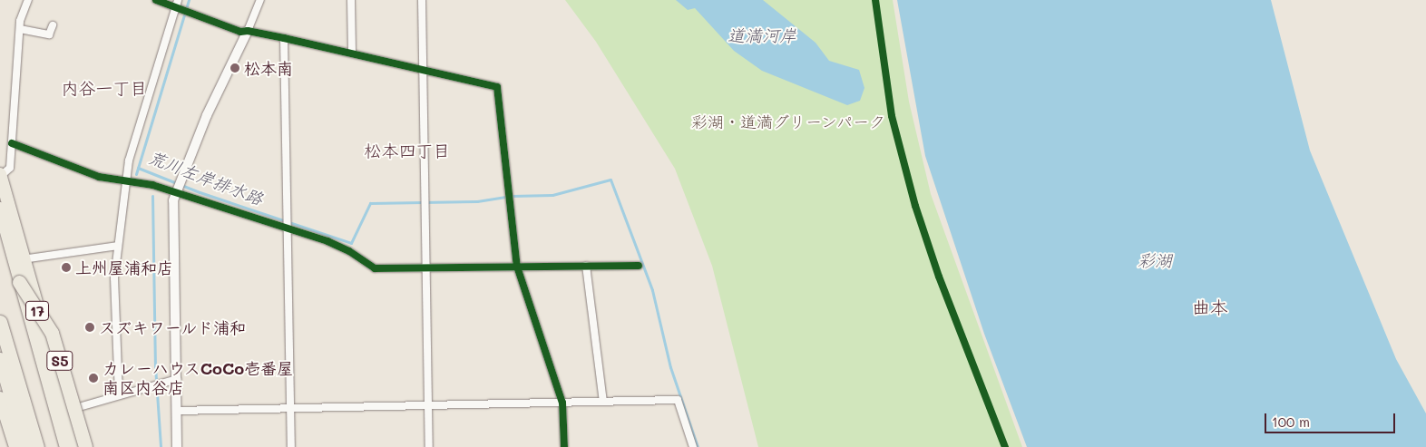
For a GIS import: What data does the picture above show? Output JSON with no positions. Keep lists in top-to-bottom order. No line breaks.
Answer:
{"streets":{"highway":["17","S5"]},"districts":["内谷一丁目","松本四丁目","曲本"],"water":["道満河岸","荒川左岸排水路","彩湖"],"parks":["彩湖・道満グリーンパーク"],"places":["松本南","上州屋浦和店","スズキワールド浦和","カレーハウスCoCo壱番屋 南区内谷店"],"scale_bar":"100 m"}
